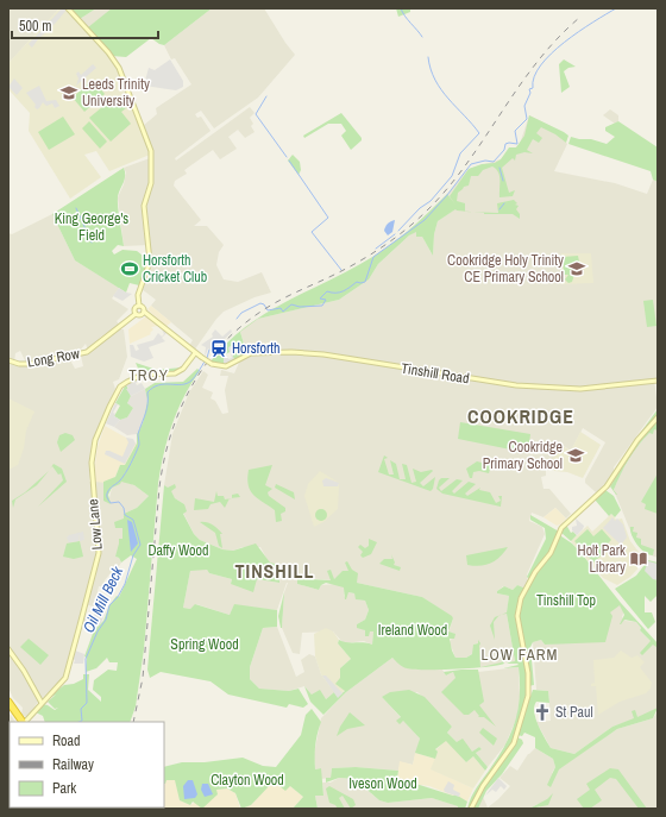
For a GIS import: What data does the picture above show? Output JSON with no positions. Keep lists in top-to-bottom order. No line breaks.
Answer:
{"streets":{"street":["Long Row","Tinshill Road","Low Lane"]},"crossings":[["Tinshill Road","Low Lane"]],"districts":["TROY","COOKRIDGE","TINSHILL","LOW FARM"],"water":["Oil Mill Beck"],"parks":["King George's Field","Daffy Wood","Tinshill Top","Ireland Wood","Spring Wood","Clayton Wood","Iveson Wood"],"places":{"school or university":["Leeds Trinity University","Cookridge Holy Trinity CE Primary School","Cookridge Primary School"],"sports":["Horsforth Cricket Club"],"station":["Horsforth"],"library":["Holt Park Library"],"church":["St Paul"]},"legend":["Road","Railway","Park"],"scale_bar":"500 m"}
